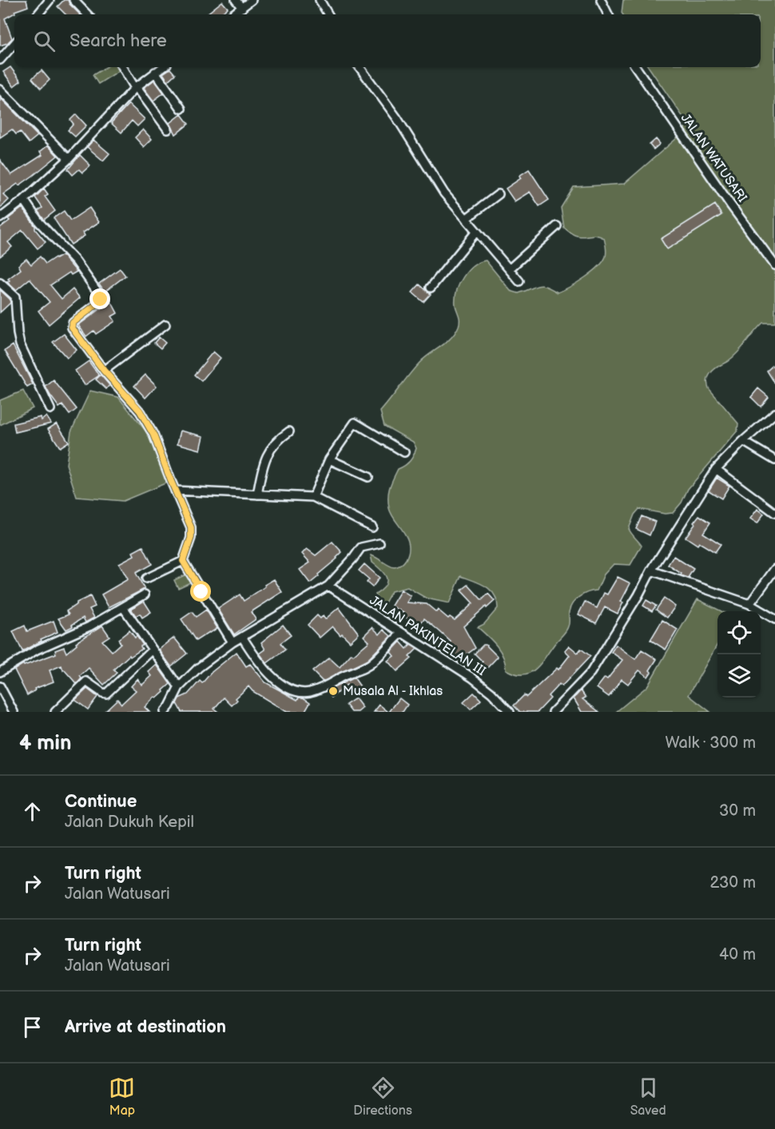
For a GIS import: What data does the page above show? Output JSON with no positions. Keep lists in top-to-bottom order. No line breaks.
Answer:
{"streets":{"street":["JALAN WATUSARI","JALAN PAKINTELAN III"]},"places":["Musala Al - Ikhlas"],"page":{"search":"Search here","heading":["4 min","Walk · 300 m"],"list":[["Continue","Jalan Dukuh Kepil","30 m"],["Turn right","Jalan Watusari","230 m"],["Turn right","Jalan Watusari","40 m"],"Arrive at destination"],"nav":["Map","Directions","Saved"]}}
